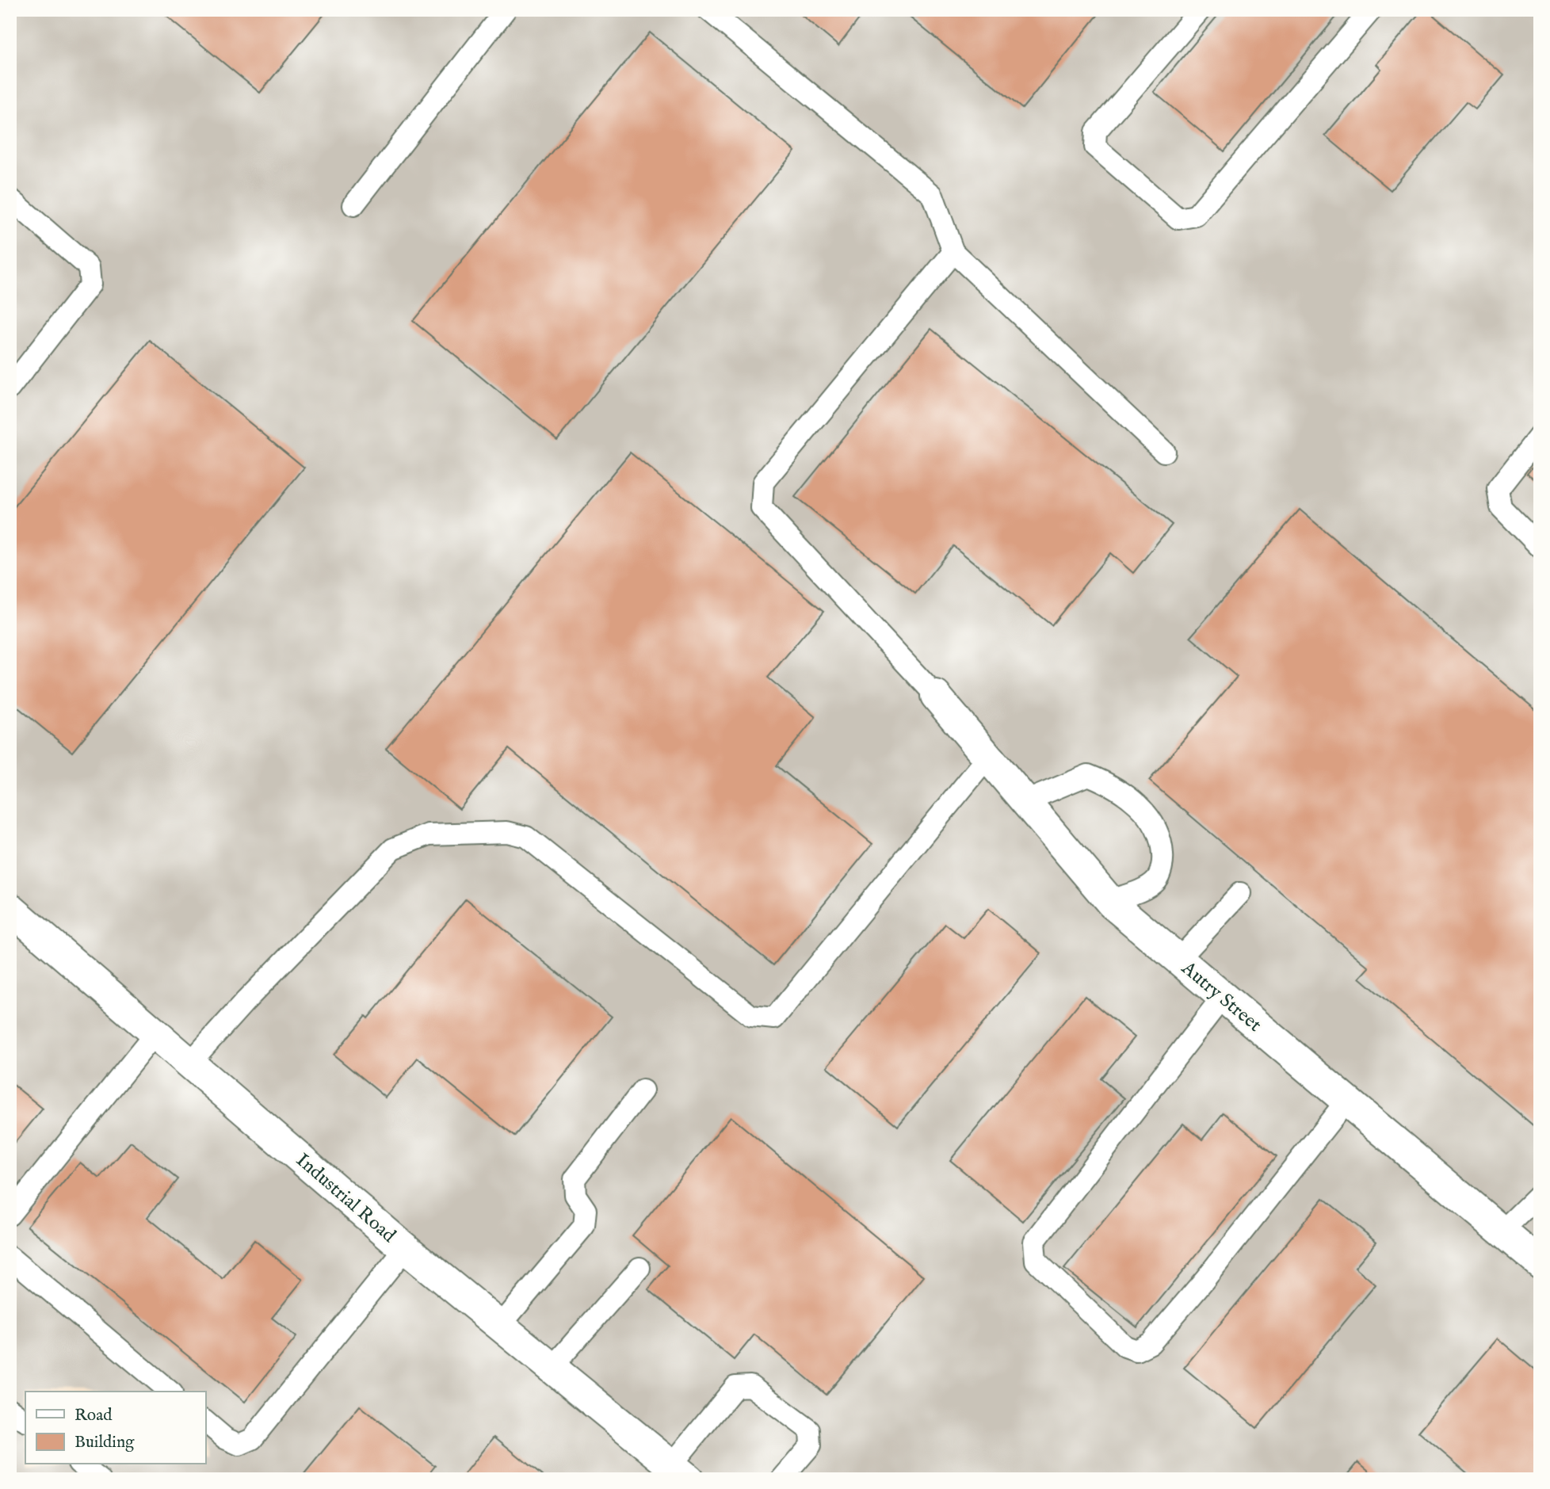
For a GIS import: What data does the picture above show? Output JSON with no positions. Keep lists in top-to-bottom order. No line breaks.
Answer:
{"streets":{"street":["Autry Street","Industrial Road"]},"legend":["Road","Building"]}
